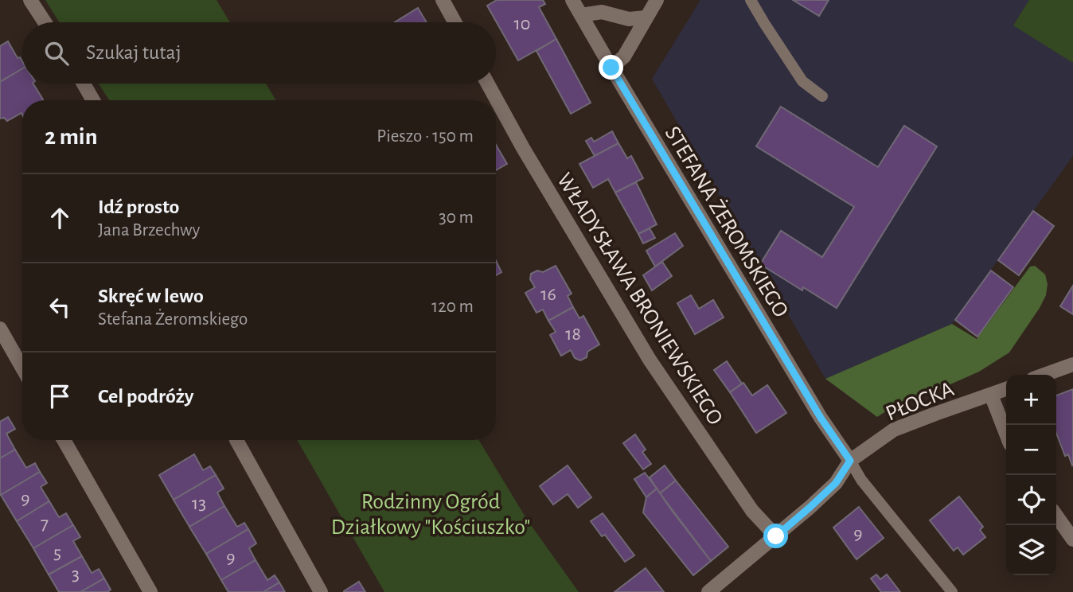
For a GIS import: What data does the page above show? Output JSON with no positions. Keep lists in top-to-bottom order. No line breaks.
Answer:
{"streets":{"street":["STEFANA ŻEROMSKIEGO","WŁADYSŁAWA BRONIEWSKIEGO","PŁOCKA"]},"crossings":[["STEFANA ŻEROMSKIEGO","PŁOCKA"]],"parks":["Rodzinny Ogród Działkowy \"Kościuszko\""],"house_numbers":["10","16","18","9","13","7","9","5","9","3"],"page":{"search":"Szukaj tutaj","heading":["2 min","Pieszo · 150 m"],"list":[["Idź prosto","Jana Brzechwy","30 m"],["Skręć w lewo","Stefana Żeromskiego","120 m"],"Cel podróży"],"map_buttons":["+","−"]}}
